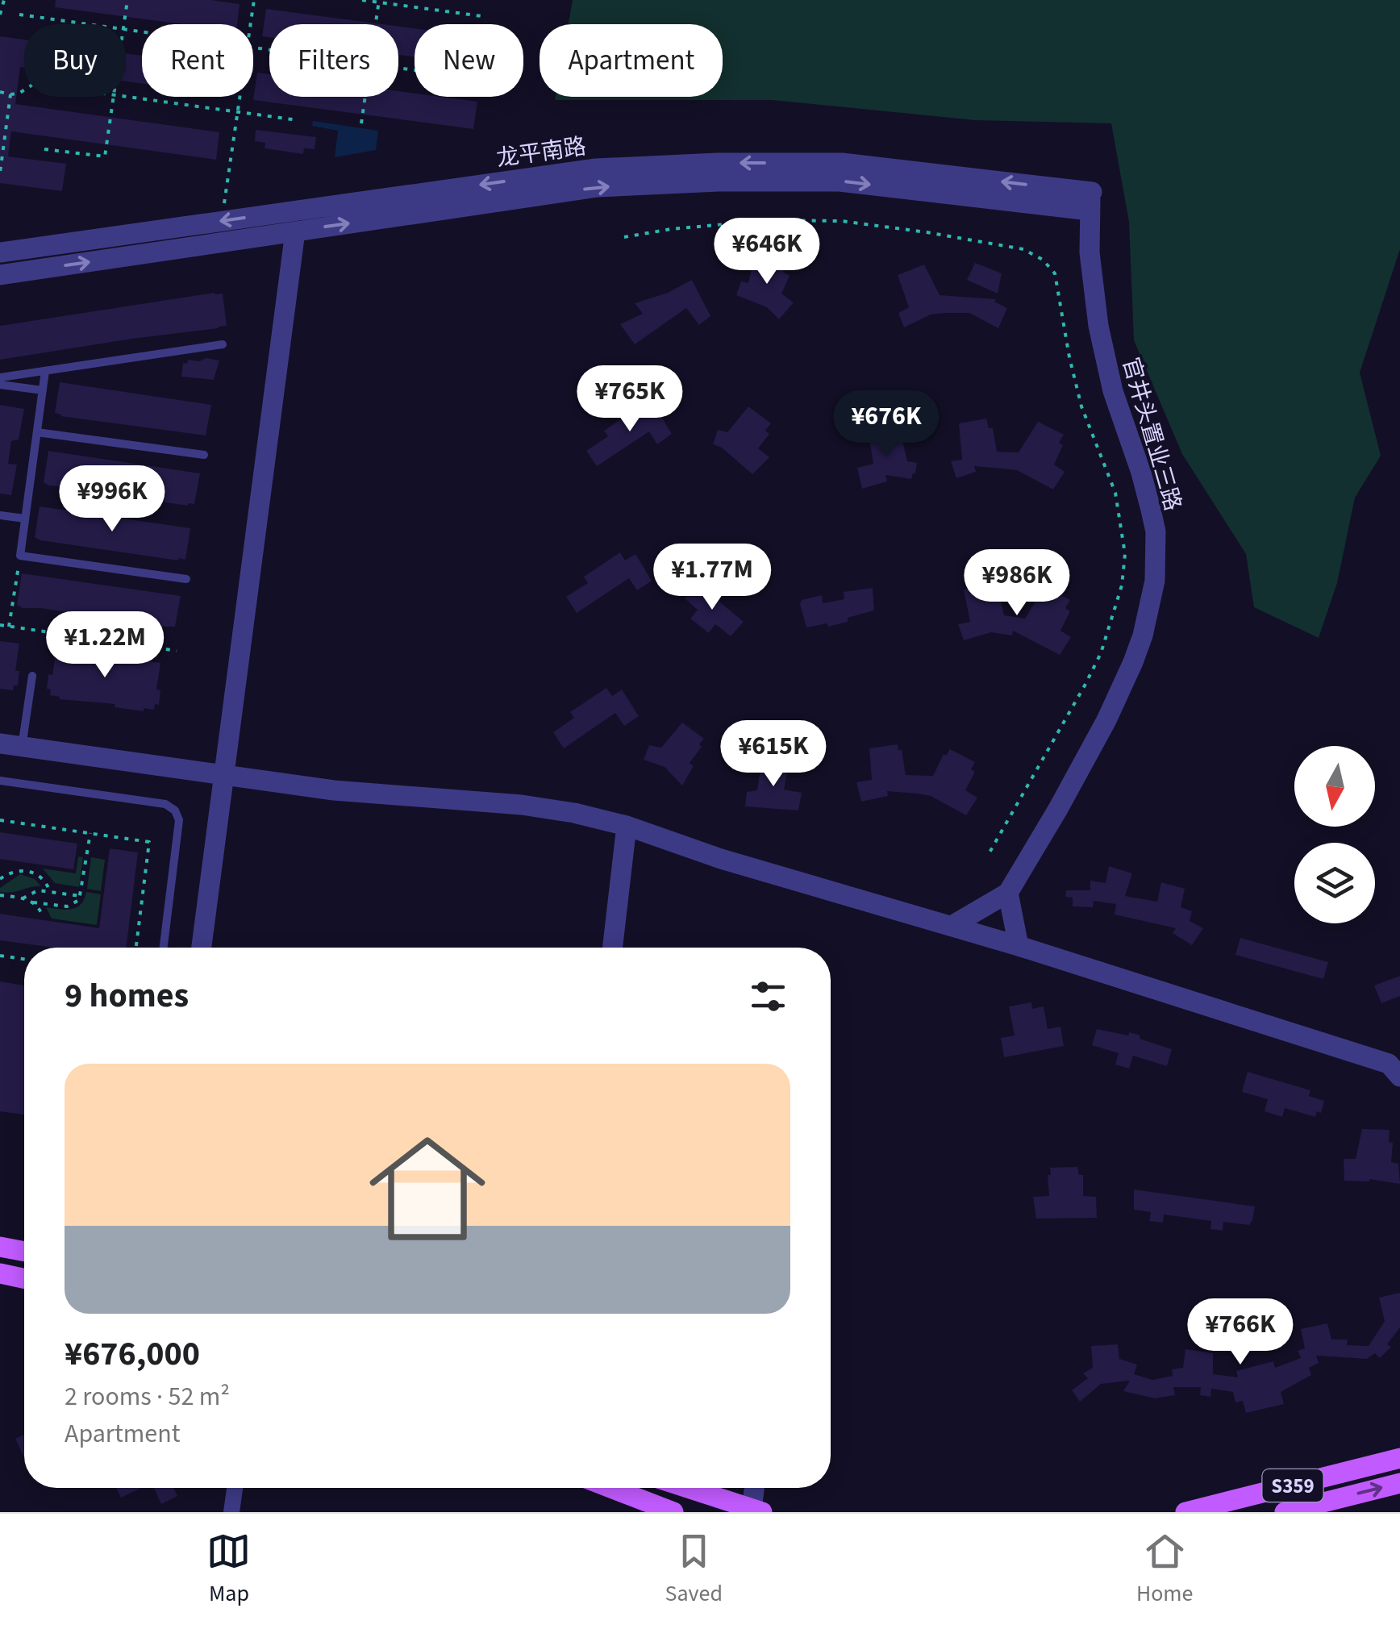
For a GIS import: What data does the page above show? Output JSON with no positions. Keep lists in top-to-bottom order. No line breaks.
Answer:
{"streets":{"main road":["S359"],"street":["龙平南路","官井头置业三路"]},"crossings":[["龙平南路","官井头置业三路"]],"north":"bottom","page":{"chip":["Buy","Rent","Filters","New","Apartment"],"price":["¥646K","¥765K","¥676K","¥996K","¥1.77M","¥986K","¥1.22M","¥615K","¥766K"],"heading":"9 homes","list":[{"name":"¥676,000","note":"2 rooms · 52 m² · Apartment"}],"tabs":["Map","Saved","Home"]}}
